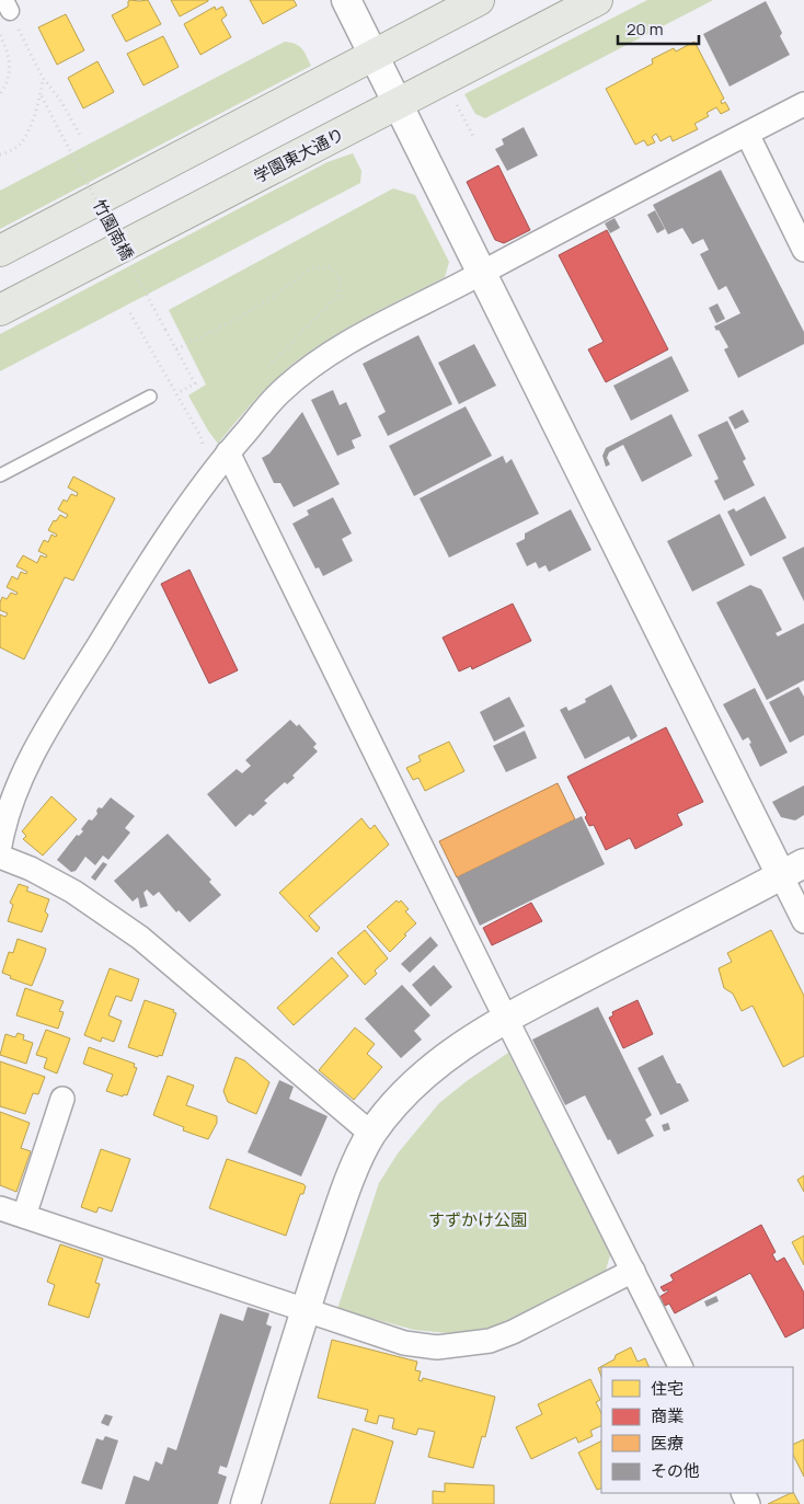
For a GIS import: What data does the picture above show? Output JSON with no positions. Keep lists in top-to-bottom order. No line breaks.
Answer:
{"streets":{"main road":["学園東大通り"],"path":["竹園南橋"]},"parks":["すずかけ公園"],"legend":["住宅","商業","医療","その他"],"scale_bar":"20 m"}
